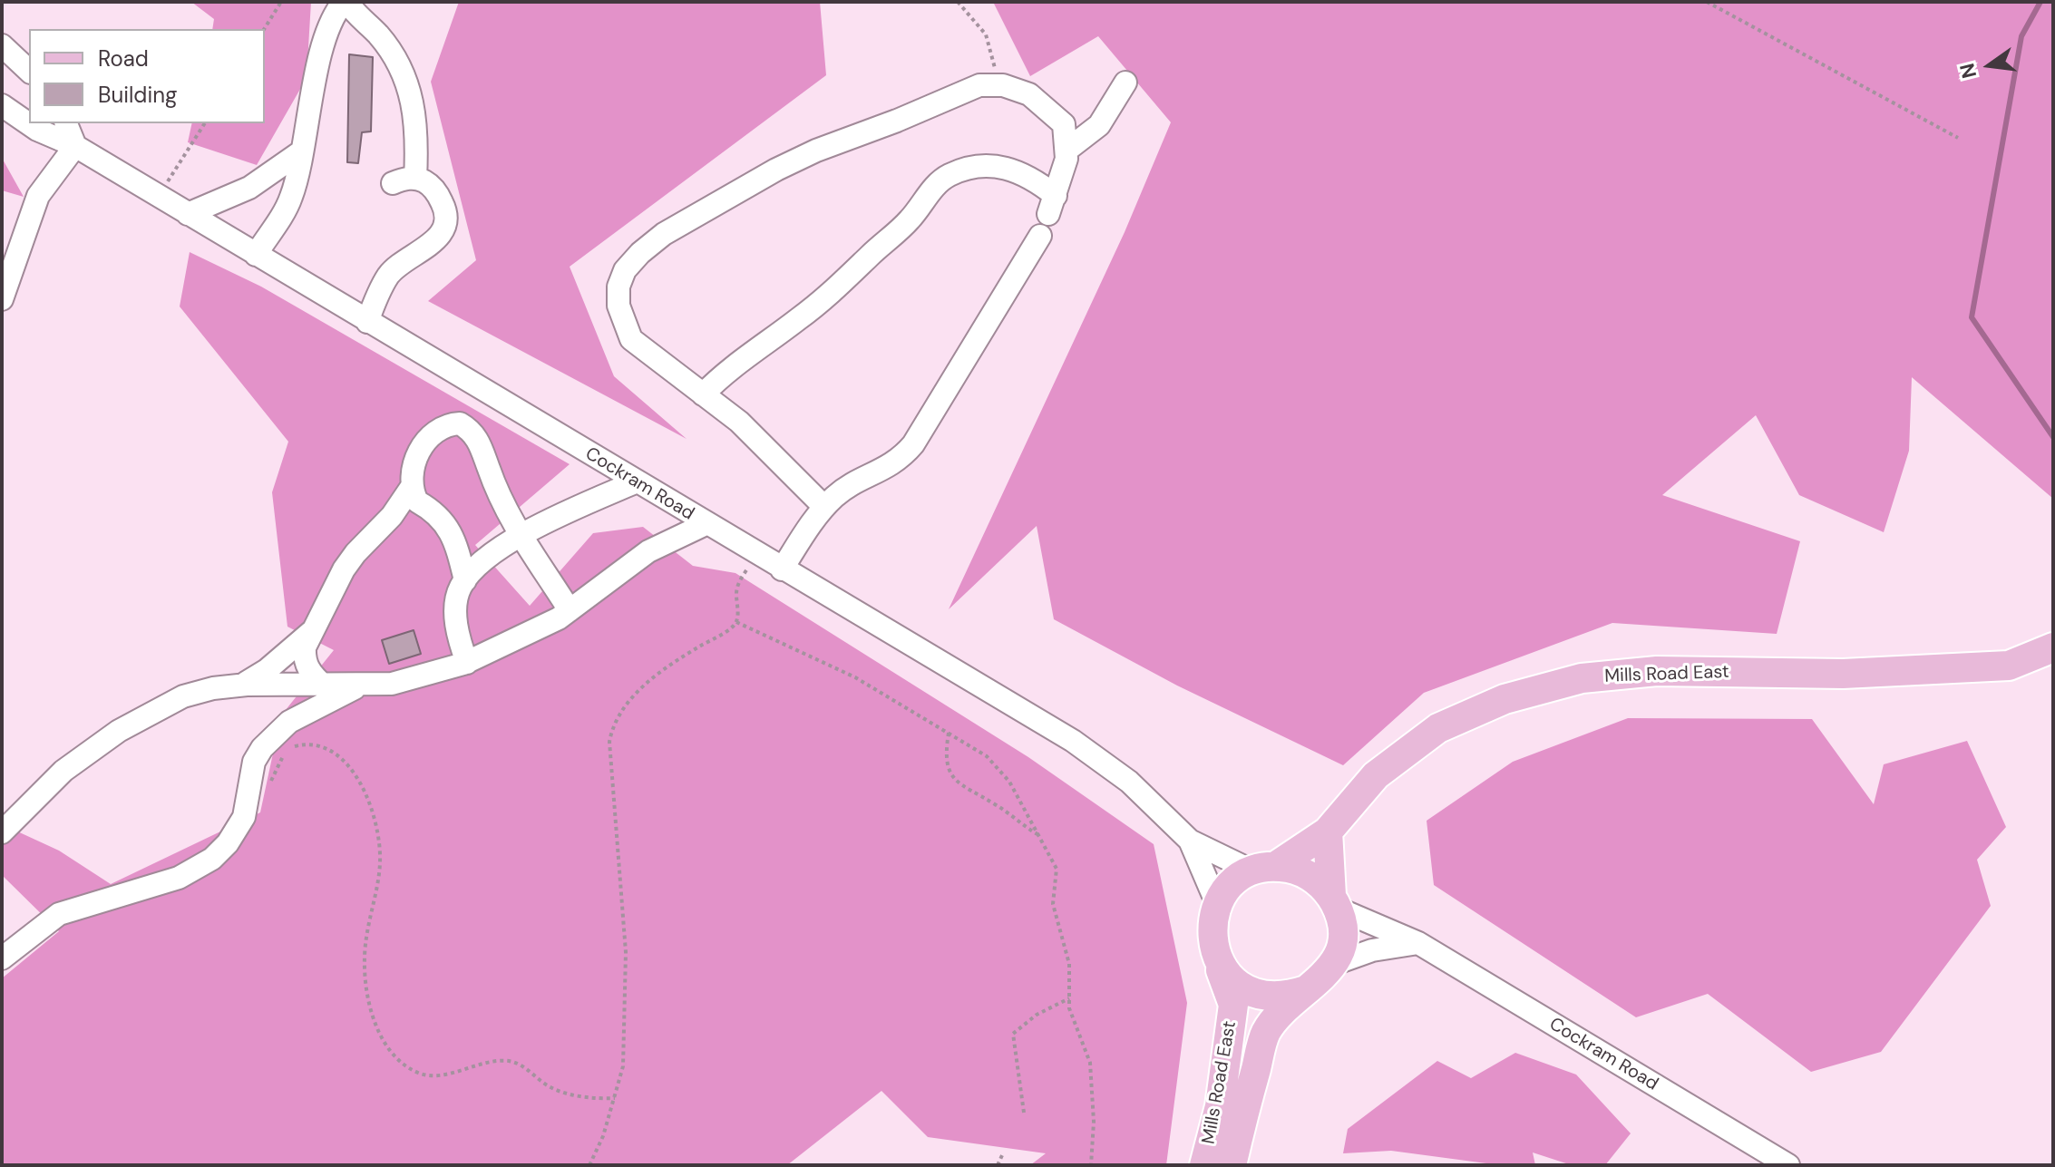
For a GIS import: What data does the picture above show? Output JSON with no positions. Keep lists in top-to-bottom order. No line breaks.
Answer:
{"streets":{"main road":["Mills Road East"],"street":["Cockram Road"]},"crossings":[["Cockram Road","Mills Road East"]],"legend":["Road","Building"],"north":"left"}
